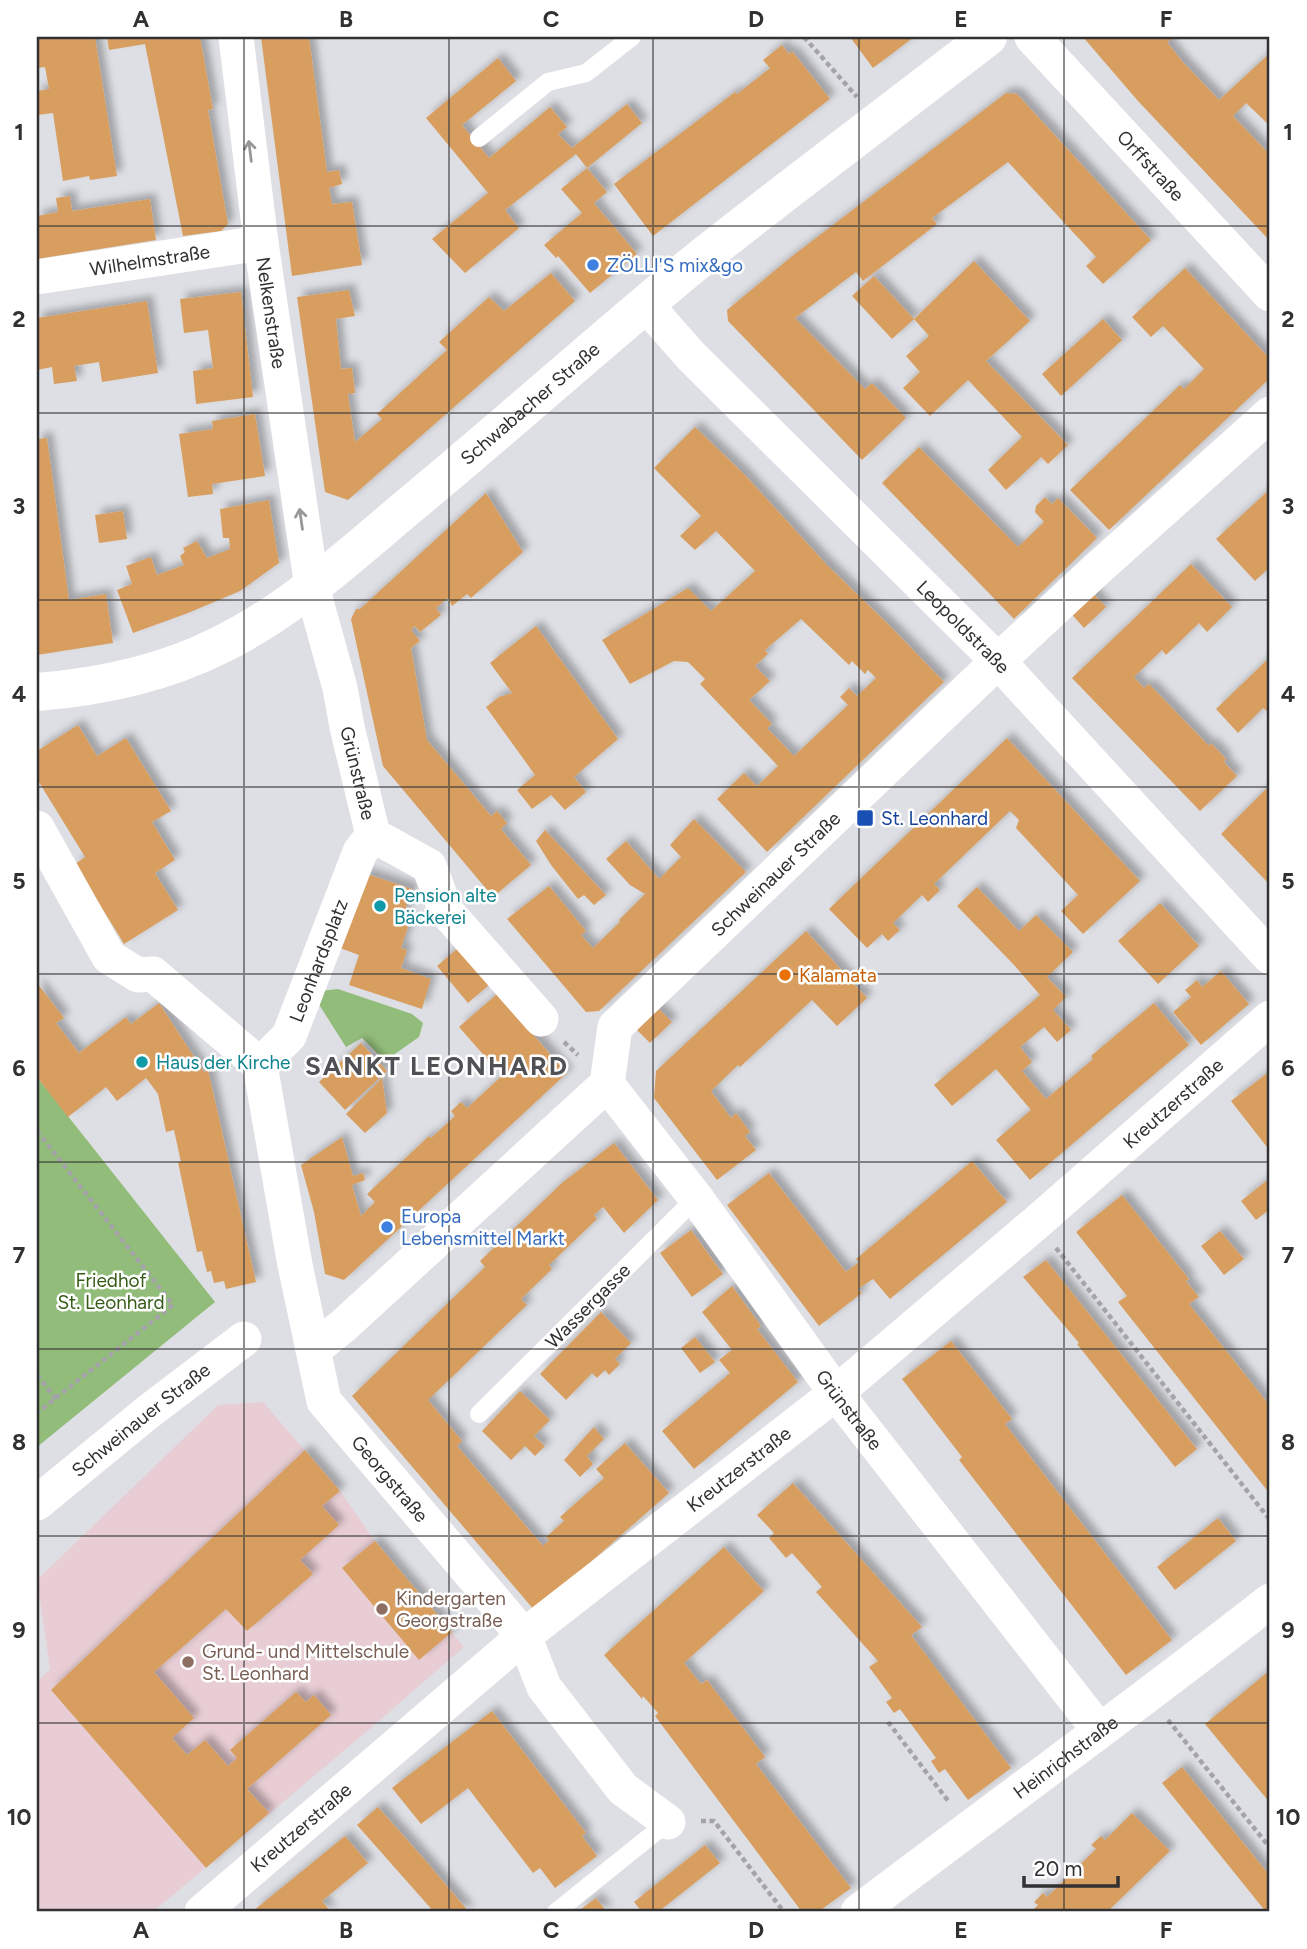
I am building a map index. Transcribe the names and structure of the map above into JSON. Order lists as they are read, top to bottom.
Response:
{
  "streets": {
    "main road": ["Schwabacher Straße"],
    "street": [
      "Orffstraße",
      "Wilhelmstraße",
      "Nelkenstraße",
      "Leopoldstraße",
      "Grünstraße",
      "Schweinauer Straße",
      "Leonhardsplatz",
      "Kreutzerstraße",
      "Georgstraße",
      "Heinrichstraße"
    ],
    "lane": ["Wassergasse"]
  },
  "crossings": [
    ["Wilhelmstraße", "Nelkenstraße"],
    ["Nelkenstraße", "Schwabacher Straße"],
    ["Nelkenstraße", "Grünstraße"],
    ["Schwabacher Straße", "Leopoldstraße"],
    ["Schwabacher Straße", "Grünstraße"],
    ["Leopoldstraße", "Schweinauer Straße"],
    ["Grünstraße", "Schweinauer Straße"],
    ["Grünstraße", "Leonhardsplatz"],
    ["Grünstraße", "Kreutzerstraße"],
    ["Grünstraße", "Wassergasse"],
    ["Grünstraße", "Heinrichstraße"],
    ["Leonhardsplatz", "Georgstraße"],
    ["Kreutzerstraße", "Georgstraße"]
  ],
  "one_way": ["Nelkenstraße"],
  "districts": ["SANKT LEONHARD"],
  "parks": ["Friedhof St. Leonhard"],
  "places": {
    "other": [
      "ZÖLLI'S mix&go",
      "Pension alte Bäckerei",
      "Kalamata",
      "Haus der Kirche",
      "Europa Lebensmittel Markt",
      "Kindergarten Georgstraße",
      "Grund- und Mittelschule St. Leonhard"
    ],
    "transit": ["St. Leonhard"]
  },
  "scale_bar": "20 m",
  "grid": {
    "columns": [
      "A",
      "B",
      "C",
      "D",
      "E",
      "F"
    ],
    "rows": [
      "1",
      "2",
      "3",
      "4",
      "5",
      "6",
      "7",
      "8",
      "9",
      "10"
    ]
  }
}
